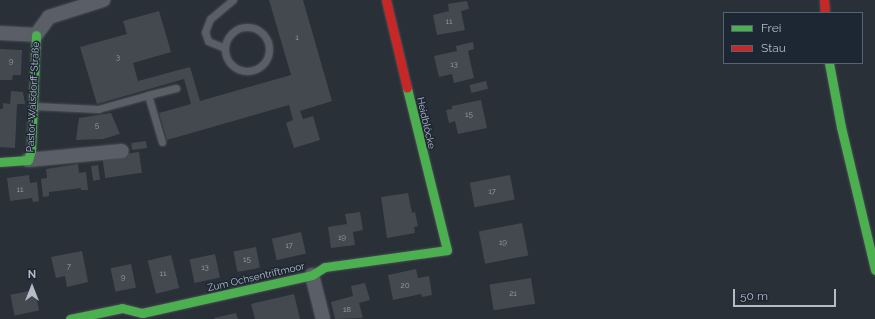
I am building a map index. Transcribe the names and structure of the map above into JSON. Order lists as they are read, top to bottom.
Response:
{
  "streets": {
    "street": ["Pastor-Walsdorff-Straße", "Heidblöcke", "Zum Ochsentriftmoor"]
  },
  "crossings": [
    ["Heidblöcke", "Zum Ochsentriftmoor"]
  ],
  "house_numbers": [
    "11",
    "1",
    "3",
    "9",
    "13",
    "15",
    "5",
    "11",
    "17",
    "19",
    "19",
    "17",
    "15",
    "7",
    "13",
    "11",
    "9",
    "20",
    "21",
    "18"
  ],
  "legend": ["Frei", "Stau"],
  "scale_bar": "50 m",
  "north": "top"
}
